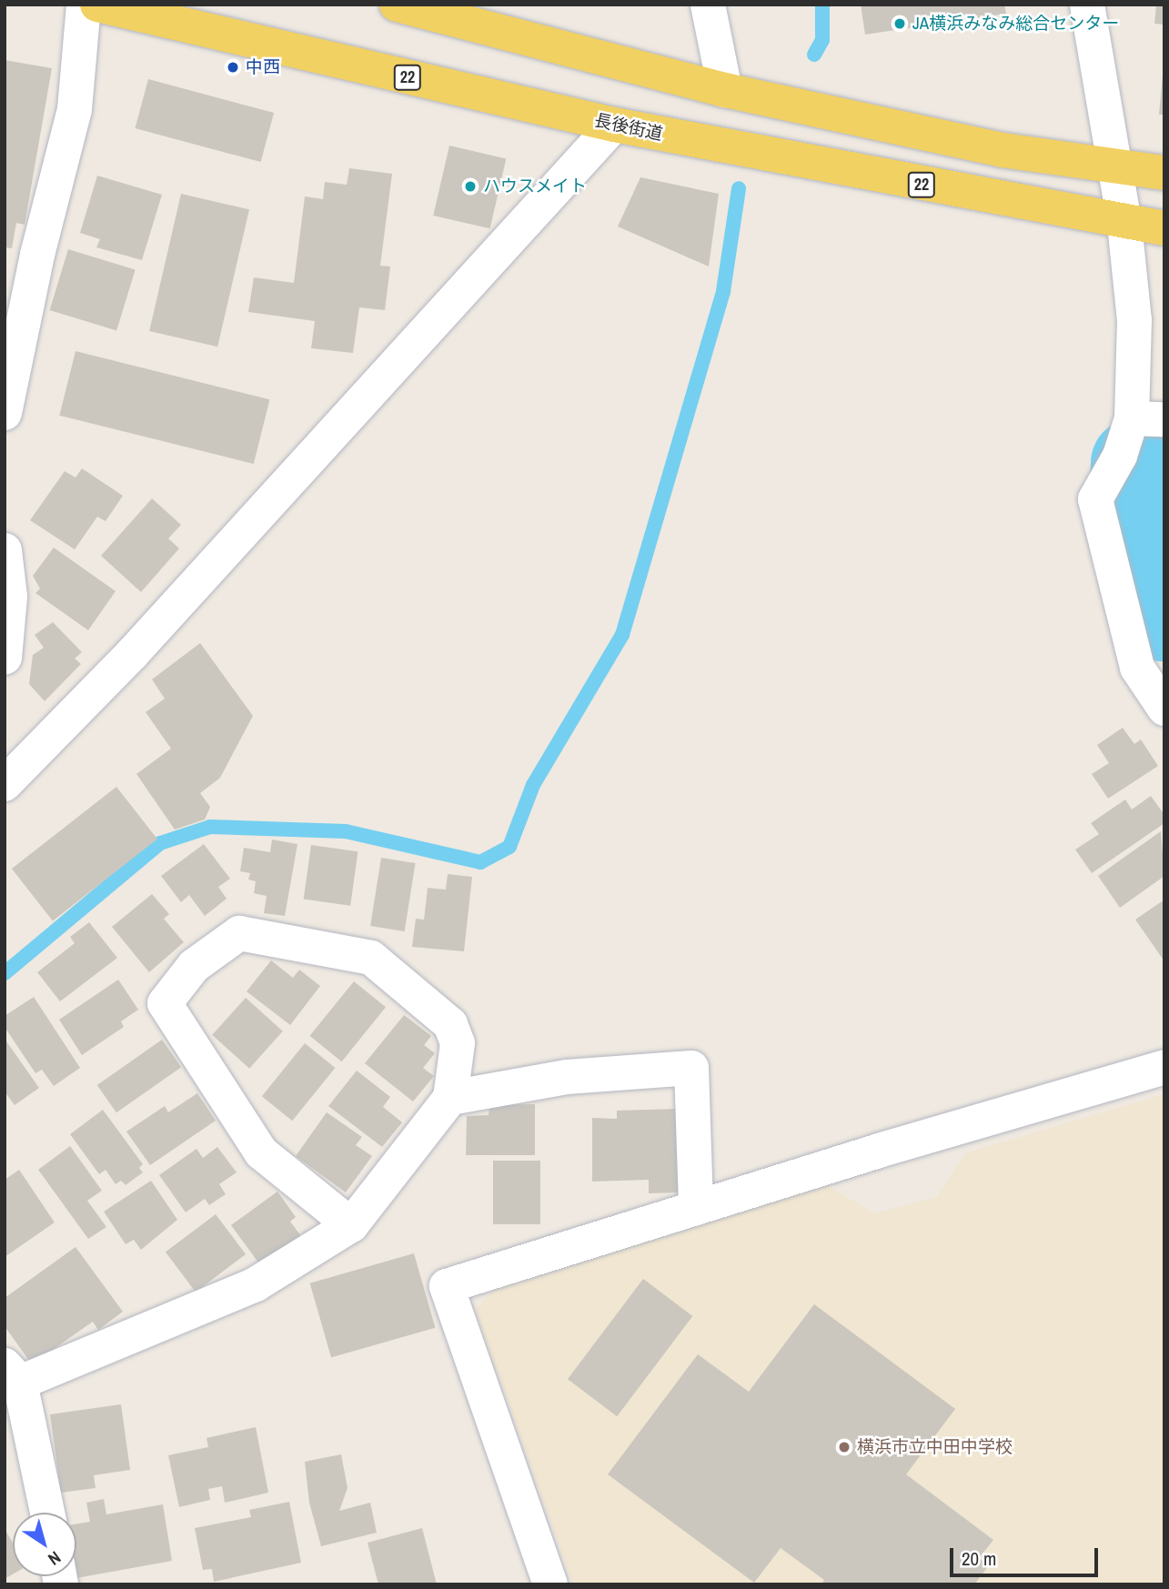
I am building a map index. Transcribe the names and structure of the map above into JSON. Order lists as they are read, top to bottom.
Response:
{
  "streets": {
    "main road": ["22", "長後街道"]
  },
  "places": [
    "JA横浜みなみ総合センター",
    "中西",
    "ハウスメイト",
    "横浜市立中田中学校"
  ],
  "scale_bar": "20 m",
  "north": "bottom right"
}
